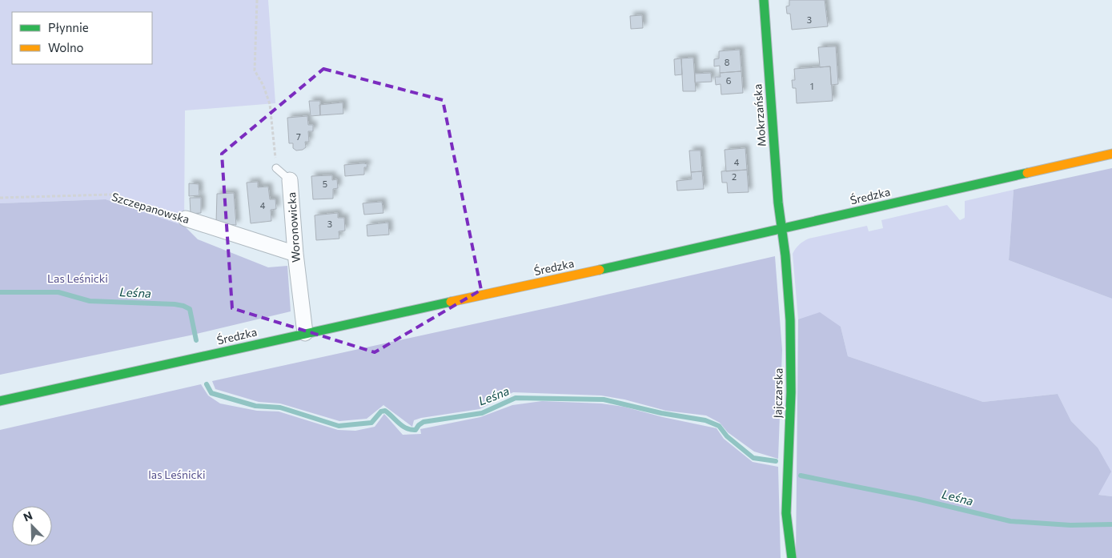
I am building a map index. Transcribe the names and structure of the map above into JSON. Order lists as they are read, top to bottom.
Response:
{
  "streets": {
    "main road": ["Mokrzańska", "Średzka", "Jajczarska"],
    "street": ["Szczepanowska", "Woronowicka"]
  },
  "crossings": [
    ["Mokrzańska", "Średzka"],
    ["Mokrzańska", "Jajczarska"],
    ["Średzka", "Woronowicka"],
    ["Średzka", "Jajczarska"],
    ["Szczepanowska", "Woronowicka"]
  ],
  "water": ["Leśna"],
  "parks": ["Las Leśnicki", "las Leśnicki"],
  "house_numbers": [
    "3",
    "8",
    "6",
    "1",
    "7",
    "4",
    "2",
    "5",
    "4",
    "3"
  ],
  "legend": ["Płynnie", "Wolno"],
  "north": "top left"
}
